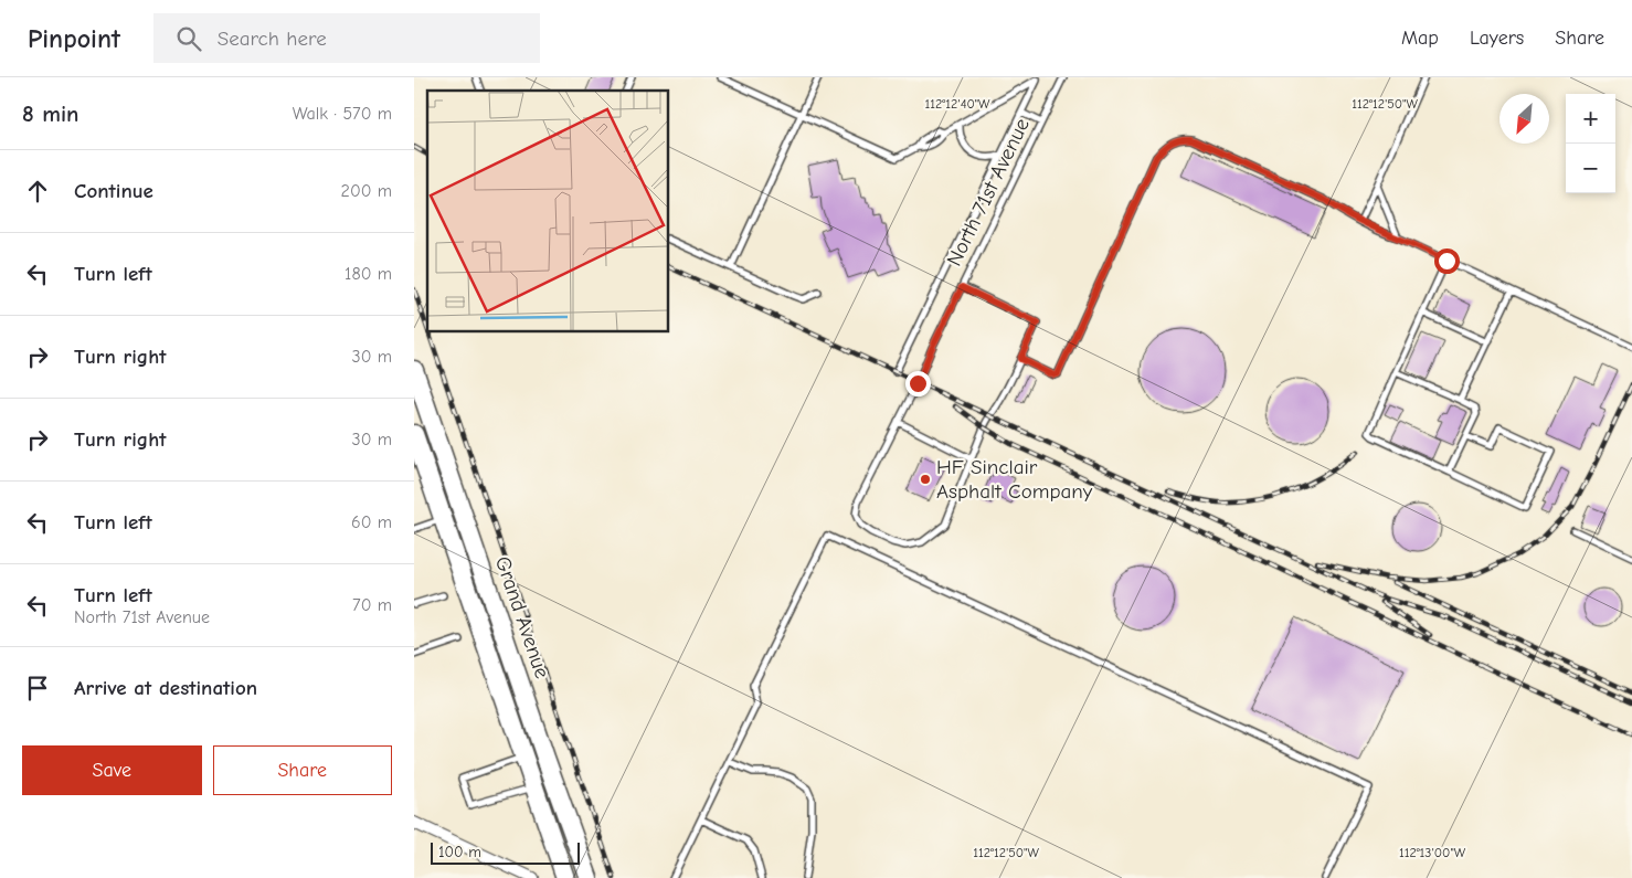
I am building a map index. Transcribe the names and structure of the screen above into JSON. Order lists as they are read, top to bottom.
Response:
{
  "streets": {
    "highway": ["Grand Avenue"],
    "lane": ["North 71st Avenue"]
  },
  "places": ["HF Sinclair Asphalt Company"],
  "scale_bar": "100 m",
  "north": "bottom left",
  "page": {
    "header": "Pinpoint",
    "search": "Search here",
    "nav": ["Map", "Layers", "Share"],
    "heading": ["8 min", "Walk · 570 m"],
    "map_buttons": ["+", "−"],
    "list": [
      ["Continue", "200 m"],
      ["Turn left", "180 m"],
      ["Turn right", "30 m"],
      ["Turn right", "30 m"],
      ["Turn left", "60 m"],
      ["Turn left", "North 71st Avenue", "70 m"],
      "Arrive at destination"
    ],
    "buttons": ["Save", "Share"],
    "scale": "100 m"
  },
  "coordinates": ["112°12'40\"W", "112°12'50\"W", "112°13'00\"W"]
}
